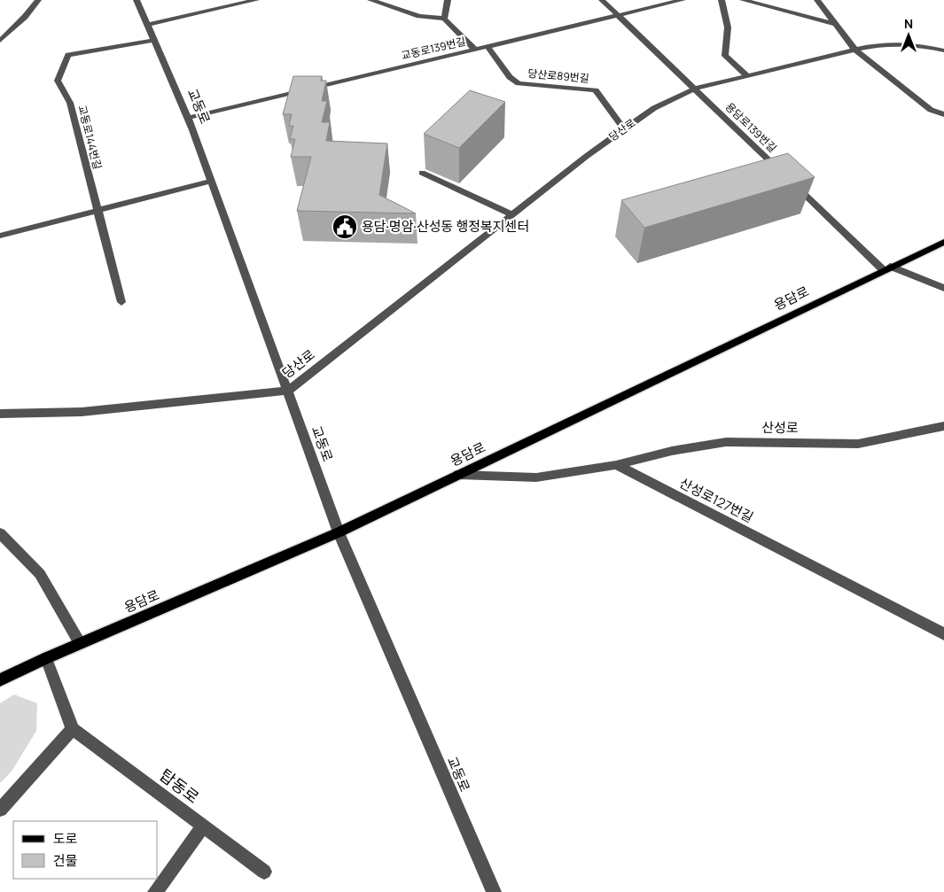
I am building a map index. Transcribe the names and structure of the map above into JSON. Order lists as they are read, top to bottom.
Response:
{
  "streets": {
    "main road": ["용담로"],
    "street": [
      "교동로139번길",
      "당산로89번길",
      "교동로",
      "용담로139번길",
      "당산로",
      "교동로144번길",
      "산성로",
      "산성로127번길",
      "탑동로"
    ]
  },
  "crossings": [
    ["교동로139번길", "당산로89번길"],
    ["교동로139번길", "교동로"],
    ["교동로139번길", "용담로139번길"],
    ["당산로89번길", "당산로"],
    ["교동로", "당산로"],
    ["교동로", "교동로144번길"],
    ["교동로", "용담로"],
    ["용담로139번길", "당산로"],
    ["용담로139번길", "용담로"],
    ["산성로", "산성로127번길"]
  ],
  "places": {
    "public building": ["용담·명암·산성동 행정복지센터"]
  },
  "legend": ["도로", "건물"],
  "north": "top"
}
